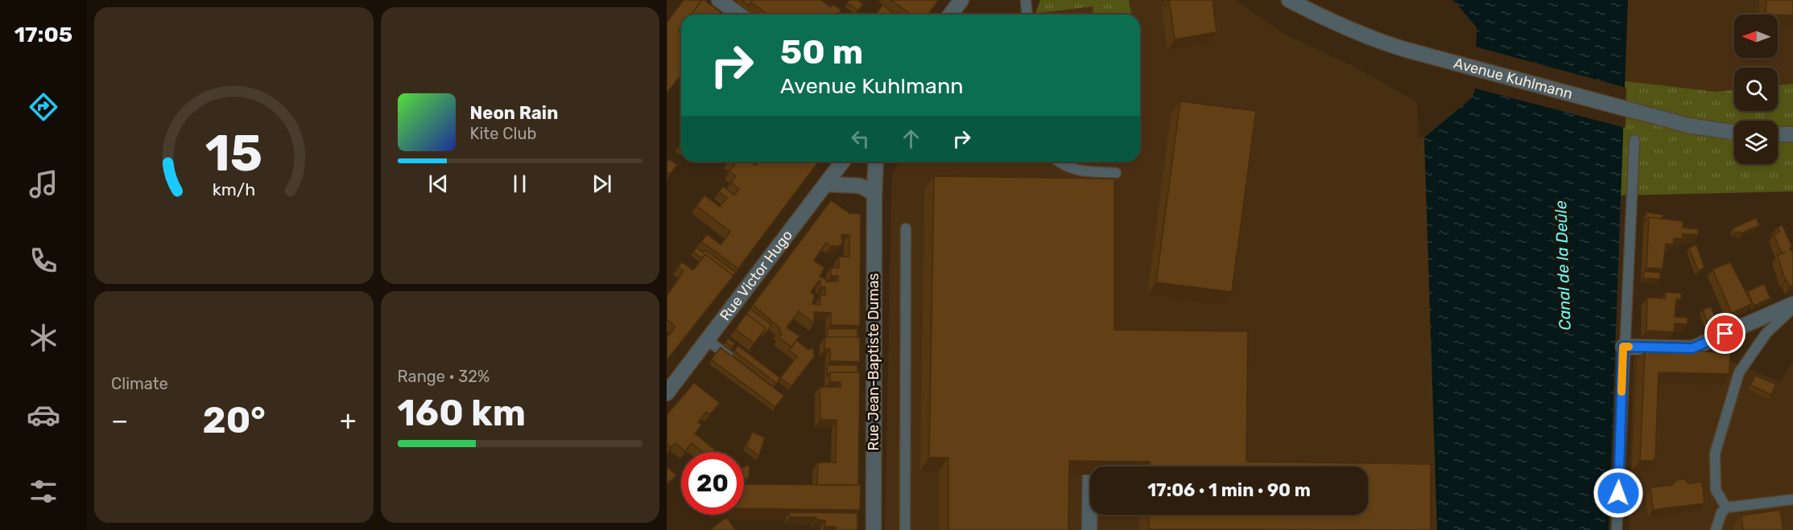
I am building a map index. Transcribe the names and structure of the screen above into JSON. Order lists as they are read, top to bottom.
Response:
{
  "streets": {
    "street": ["Avenue Kuhlmann", "Rue Victor Hugo", "Rue Jean-Baptiste Dumas"]
  },
  "water": ["Canal de la Deûle"],
  "north": "left",
  "page": {
    "tabs": "17:05",
    "turn": ["50 m", "Avenue Kuhlmann"],
    "song": ["Neon Rain", "Kite Club"],
    "tile": [
      "Climate",
      ["Range · 32%", "160 km"]
    ],
    "heat": ["−", "20°", "+"],
    "limit": "20",
    "trip": "17:06 · 1 min · 90 m",
    "gauge": ["15", "km/h"]
  }
}
